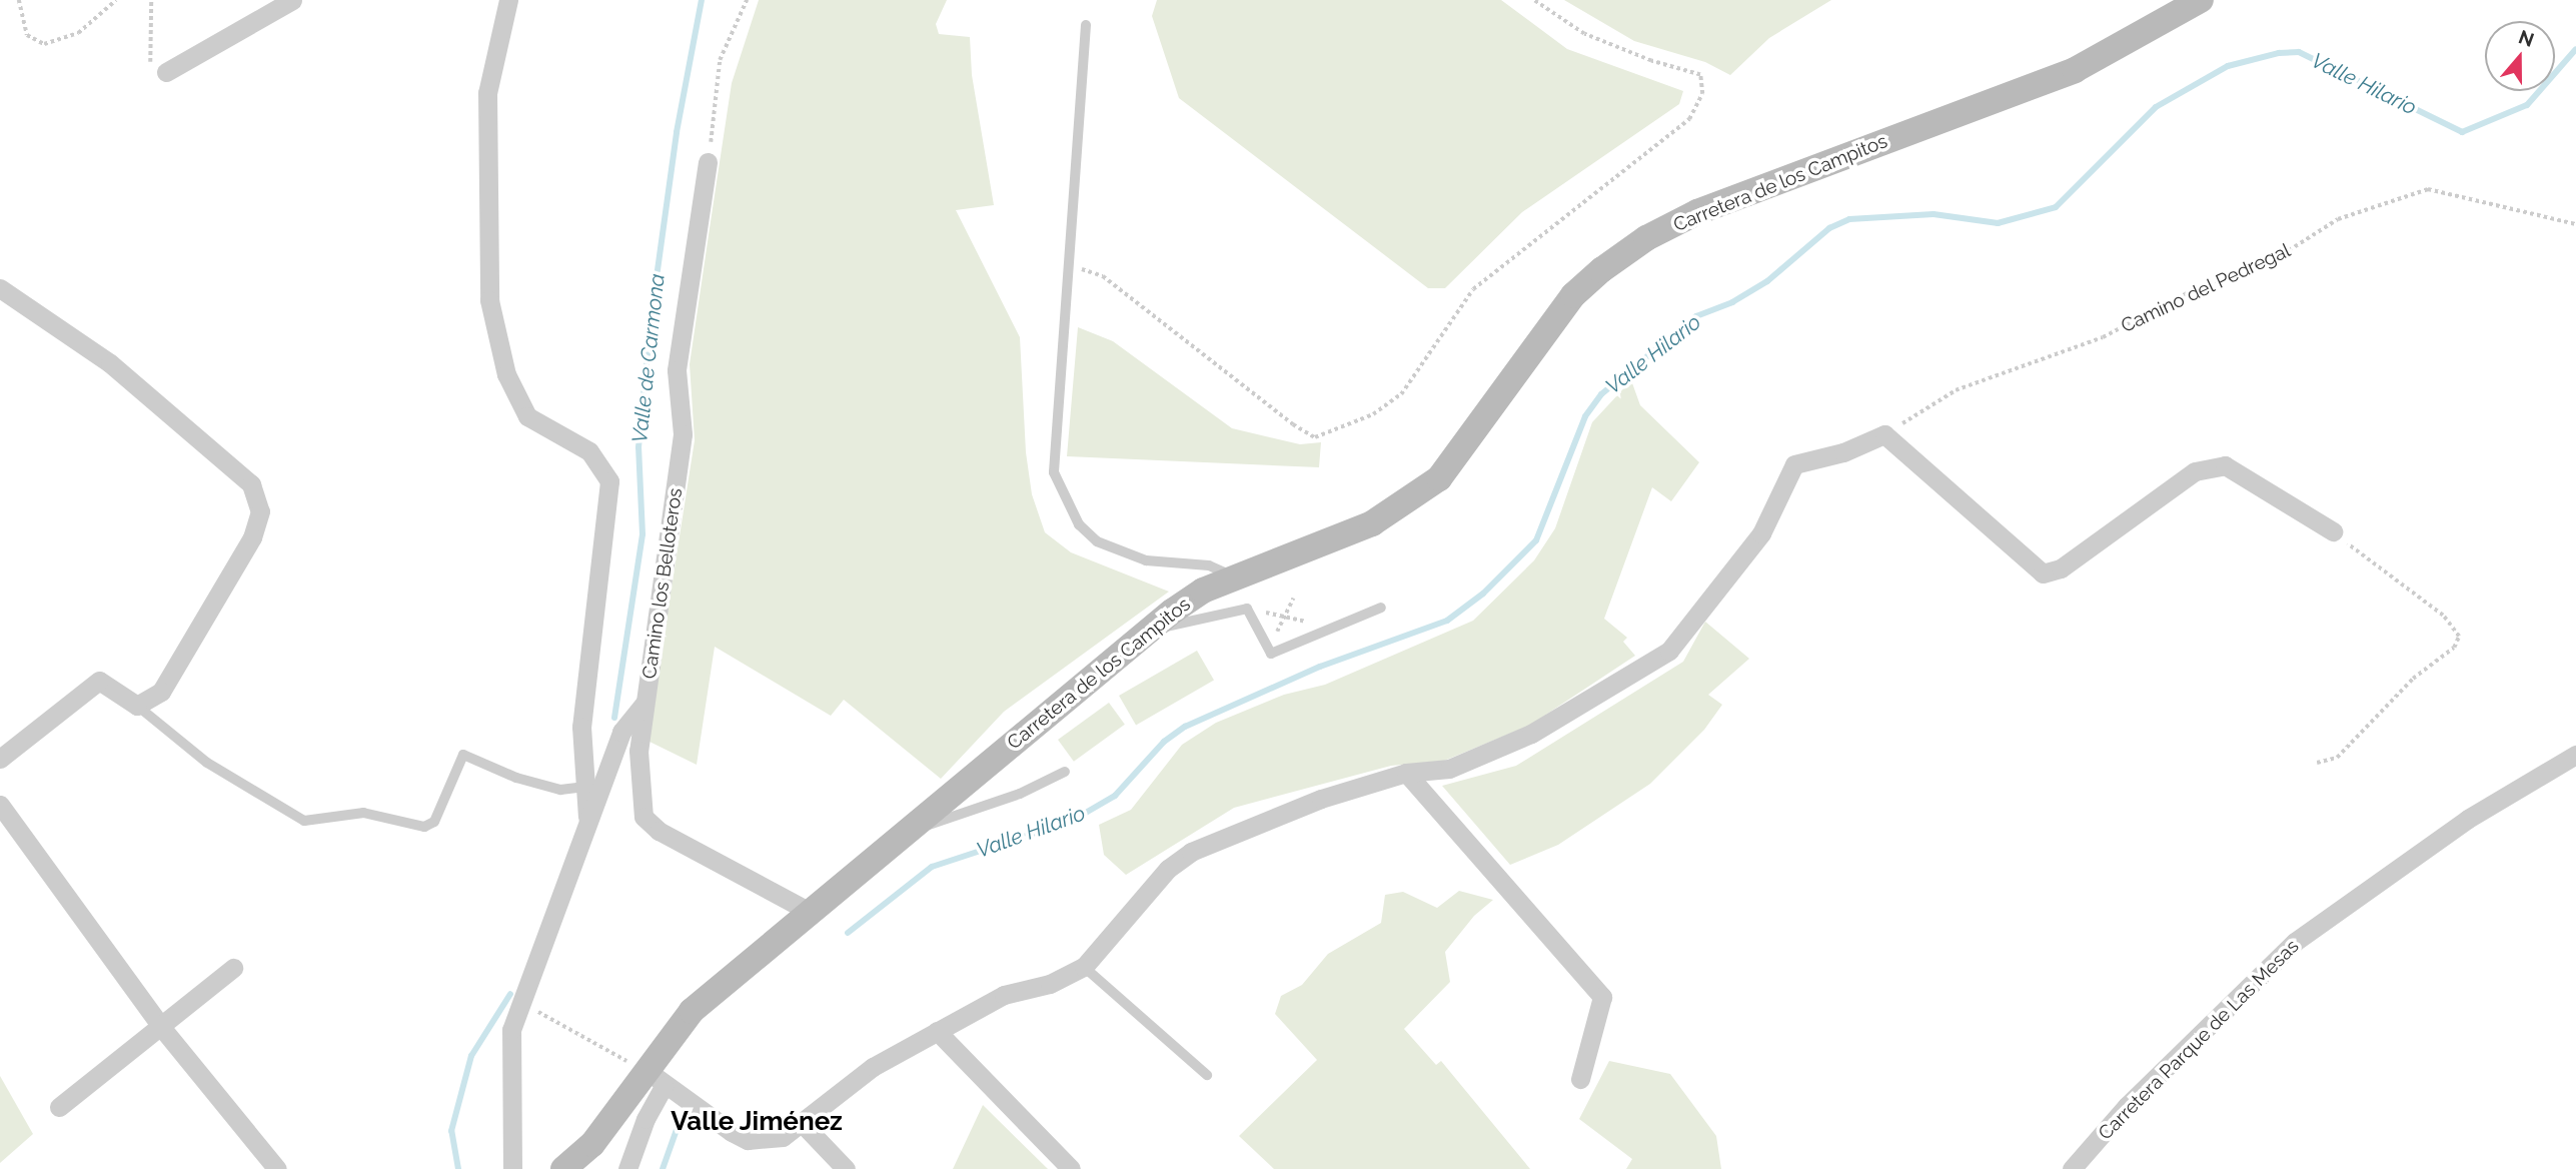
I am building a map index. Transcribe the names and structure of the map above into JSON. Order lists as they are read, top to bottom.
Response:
{
  "streets": {
    "main road": ["Carretera de los Campitos"],
    "street": ["Camino los Belloteros", "Carretera Parque de Las Mesas"],
    "path": ["Camino del Pedregal"]
  },
  "crossings": [
    ["Carretera de los Campitos", "Camino los Belloteros"]
  ],
  "districts": ["Valle Jiménez"],
  "water": ["Valle Hilario", "Valle de Carmona"],
  "north": "top"
}
